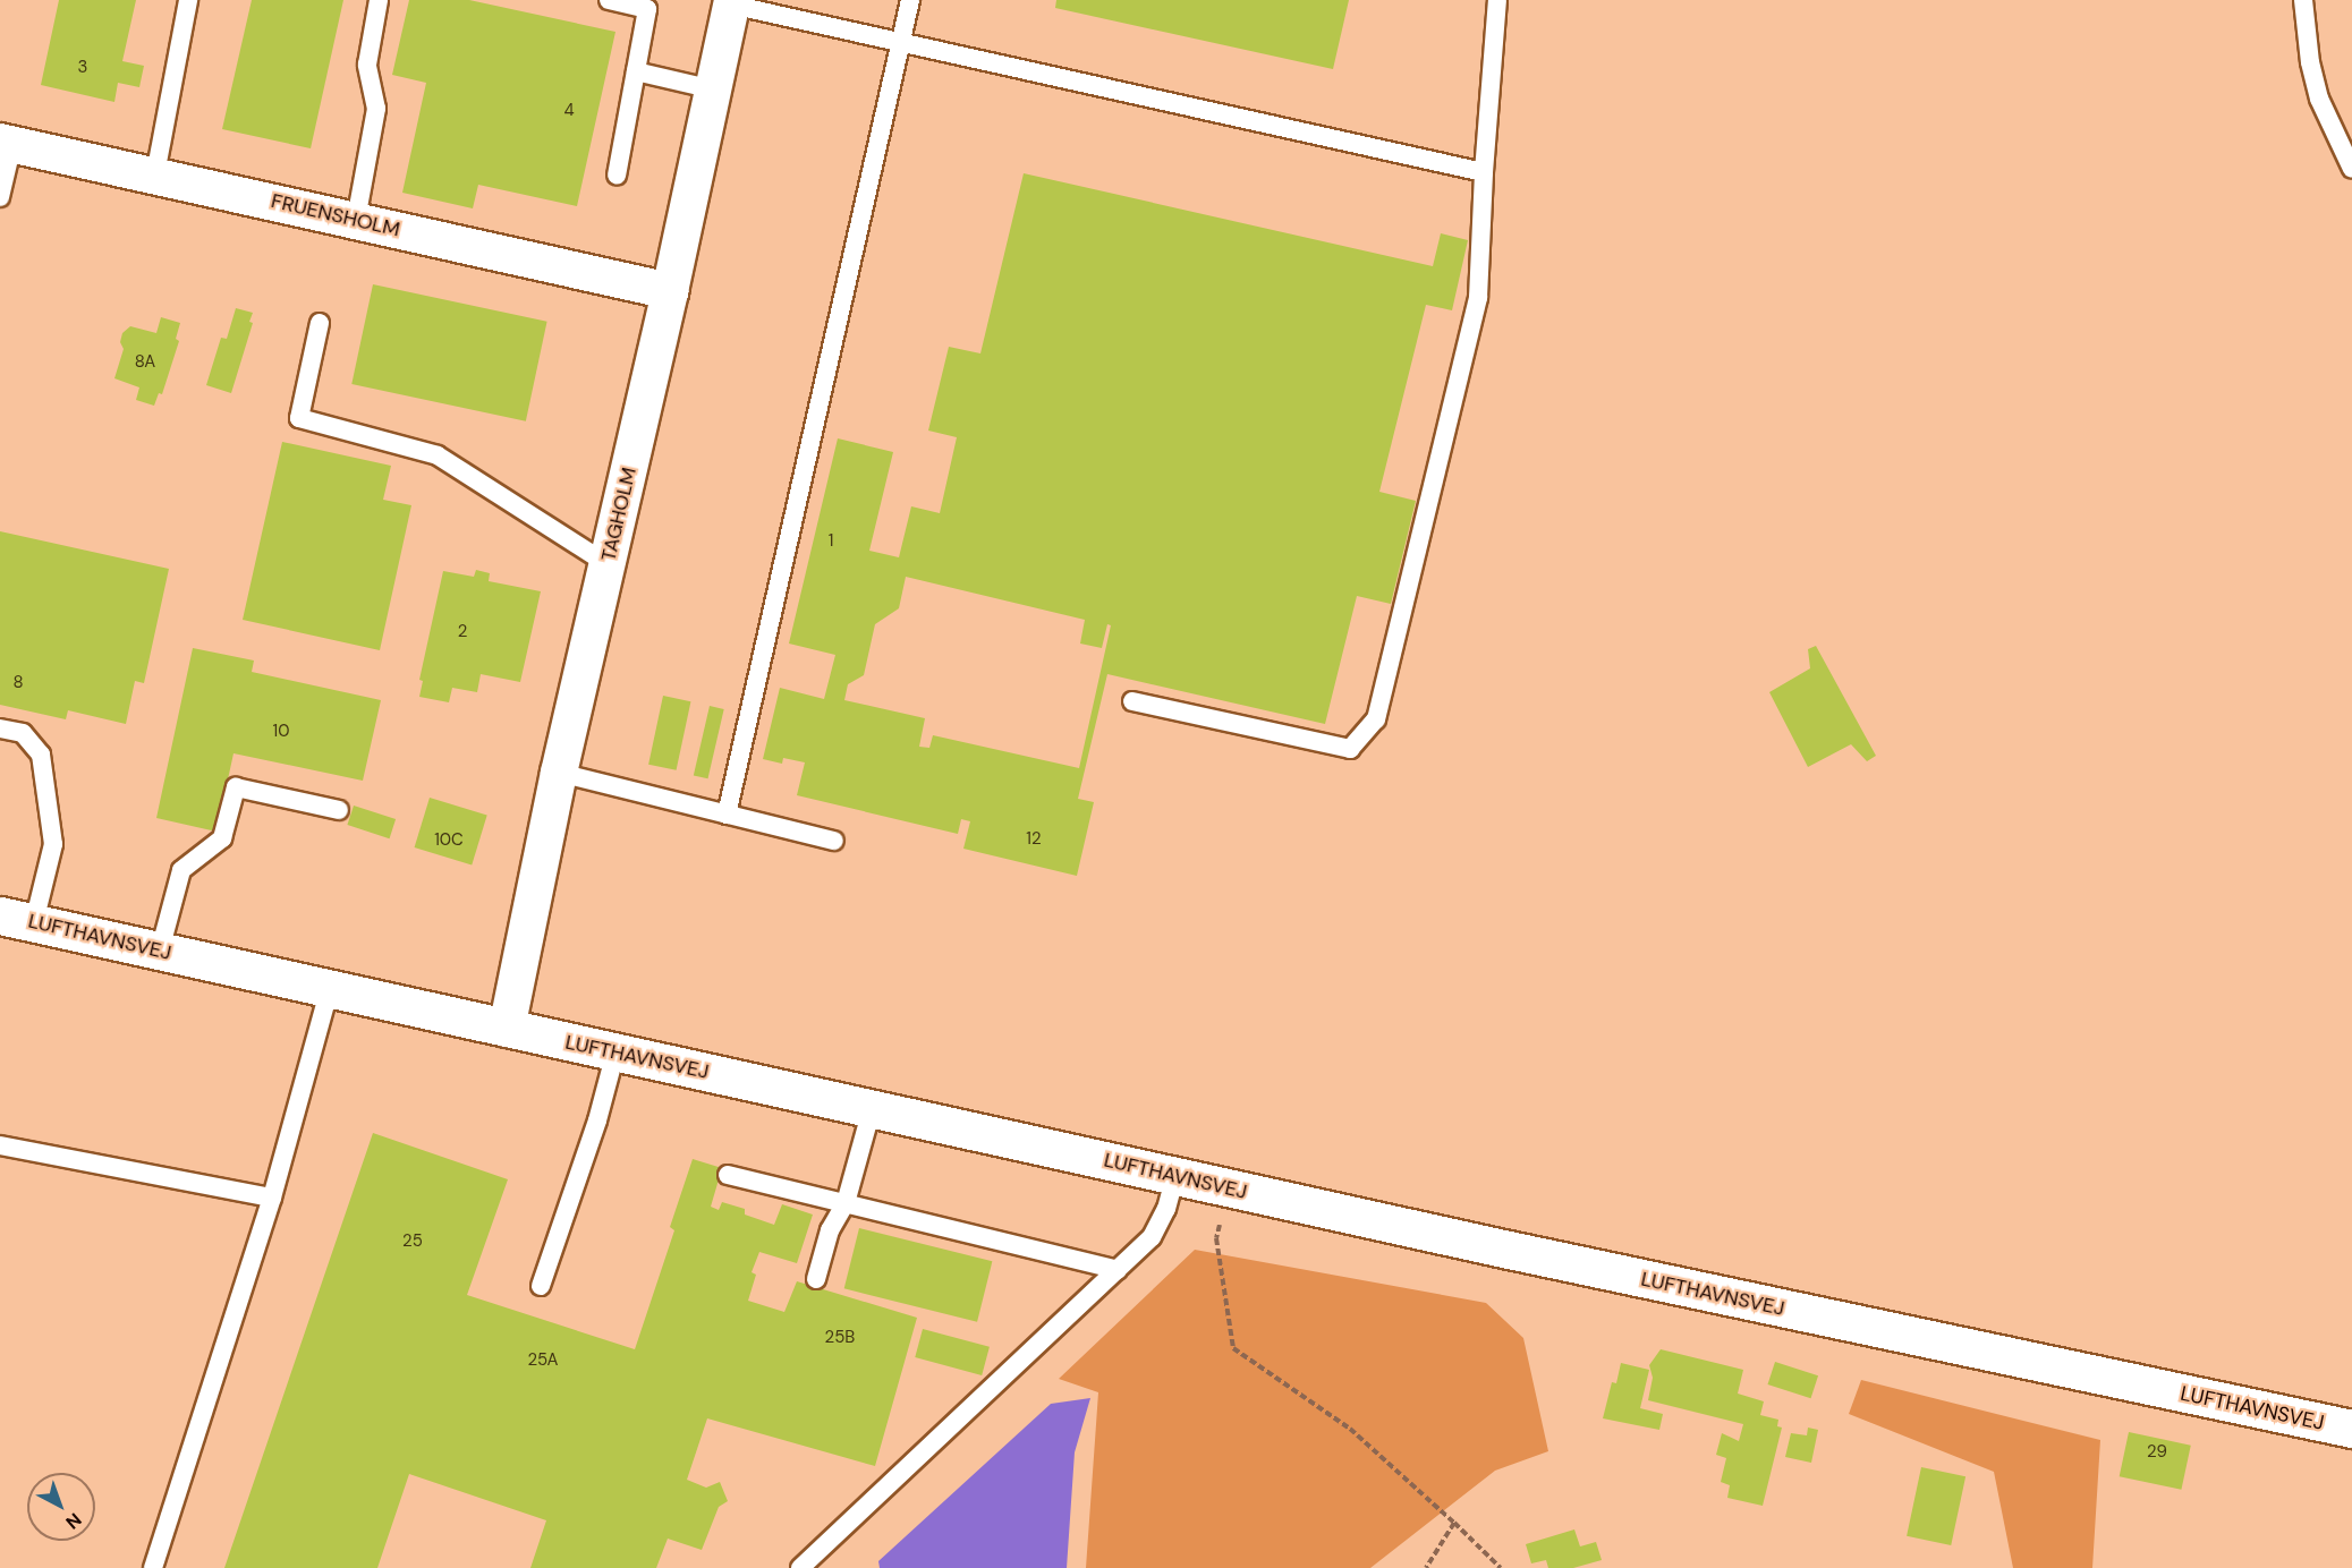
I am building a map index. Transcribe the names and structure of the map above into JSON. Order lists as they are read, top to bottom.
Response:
{
  "streets": {
    "street": ["FRUENSHOLM", "TAGHOLM", "LUFTHAVNSVEJ"]
  },
  "crossings": [
    ["FRUENSHOLM", "TAGHOLM"],
    ["TAGHOLM", "LUFTHAVNSVEJ"]
  ],
  "house_numbers": [
    "3",
    "4",
    "8A",
    "1",
    "2",
    "8",
    "10",
    "12",
    "10C",
    "25",
    "25B",
    "25A",
    "29"
  ],
  "north": "bottom right"
}
